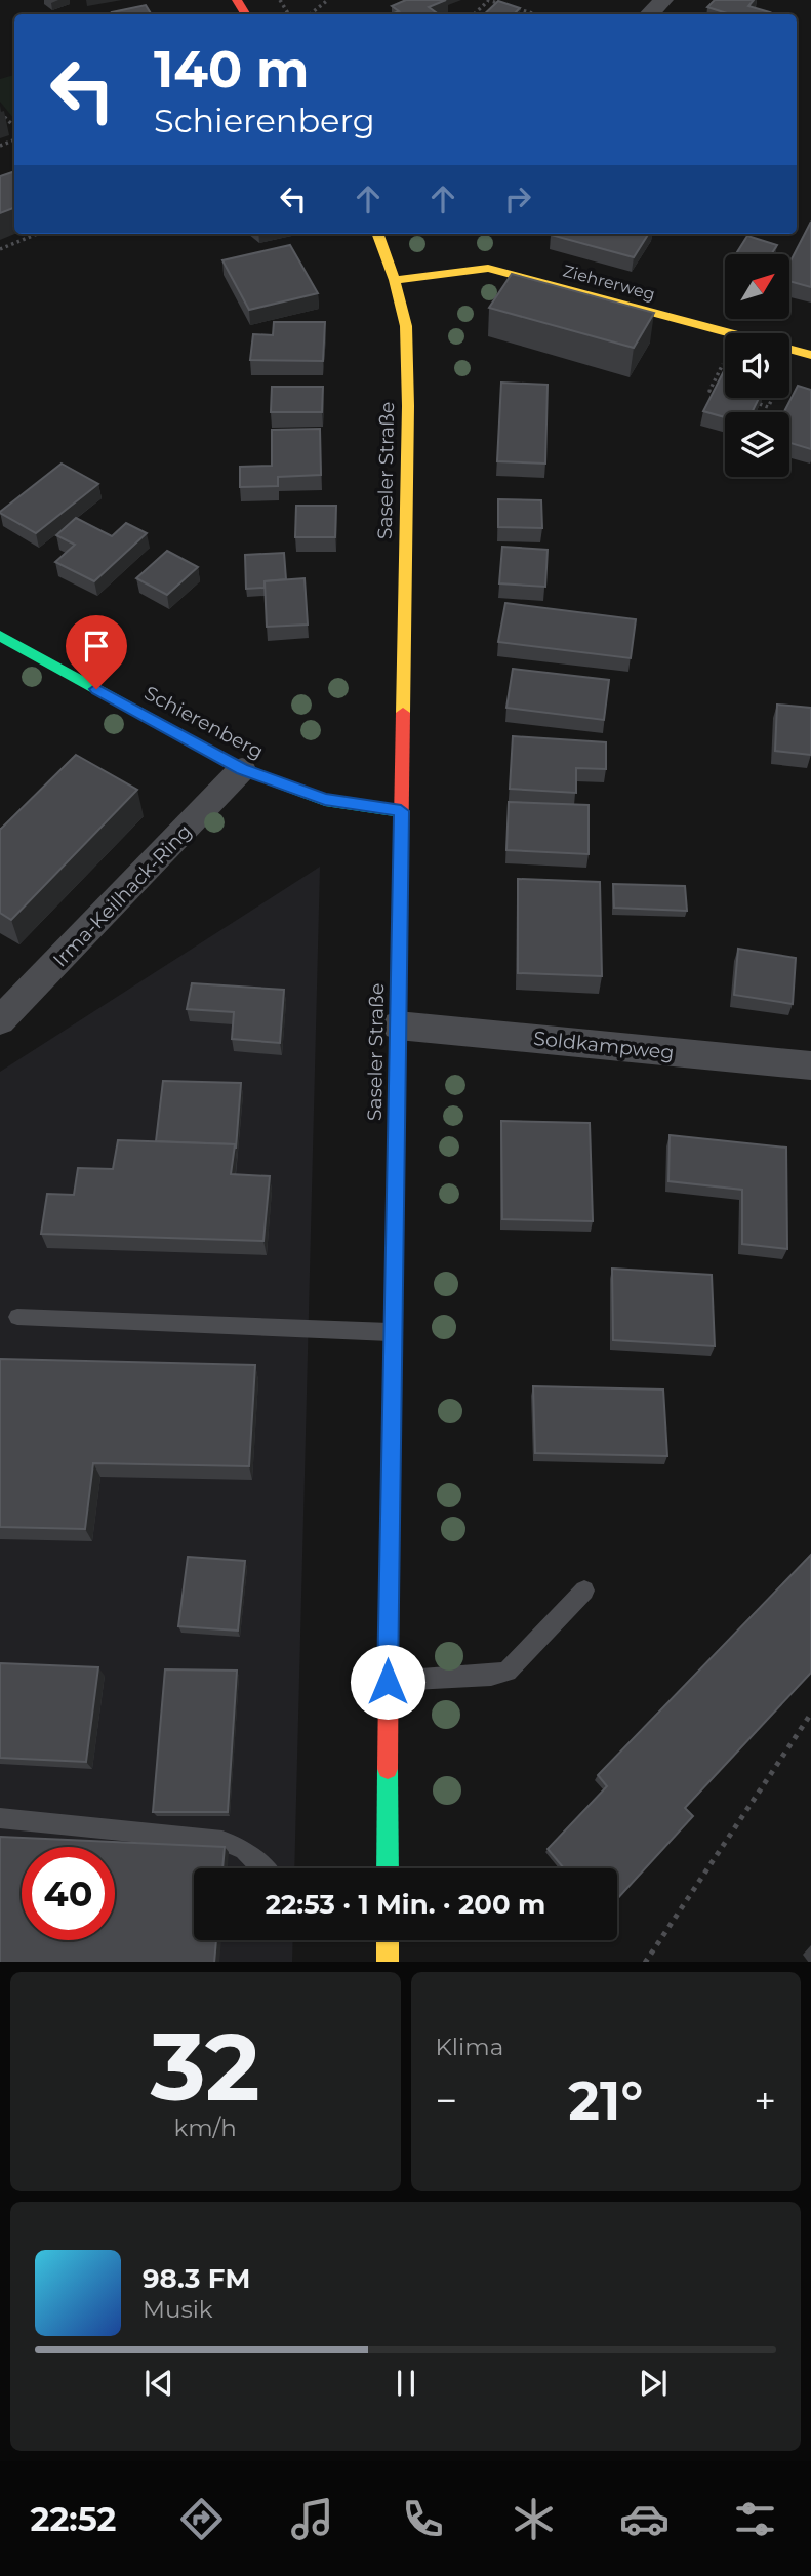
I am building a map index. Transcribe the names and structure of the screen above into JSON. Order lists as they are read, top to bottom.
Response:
{
  "streets": {
    "street": [
      "Ziehrerweg",
      "Saseler Straße",
      "Schierenberg",
      "Irma-Keilhack-Ring",
      "Soldkampweg"
    ]
  },
  "crossings": [
    ["Ziehrerweg", "Saseler Straße"],
    ["Saseler Straße", "Schierenberg"],
    ["Saseler Straße", "Soldkampweg"],
    ["Schierenberg", "Irma-Keilhack-Ring"]
  ],
  "north": "top right",
  "page": {
    "turn": ["140 m", "Schierenberg"],
    "limit": "40",
    "trip": "22:53 · 1 Min. · 200 m",
    "tile": [
      ["32", "km/h"],
      "Klima"
    ],
    "heat": ["−", "21°", "+"],
    "song": ["98.3 FM", "Musik"],
    "tabs": "22:52"
  }
}
